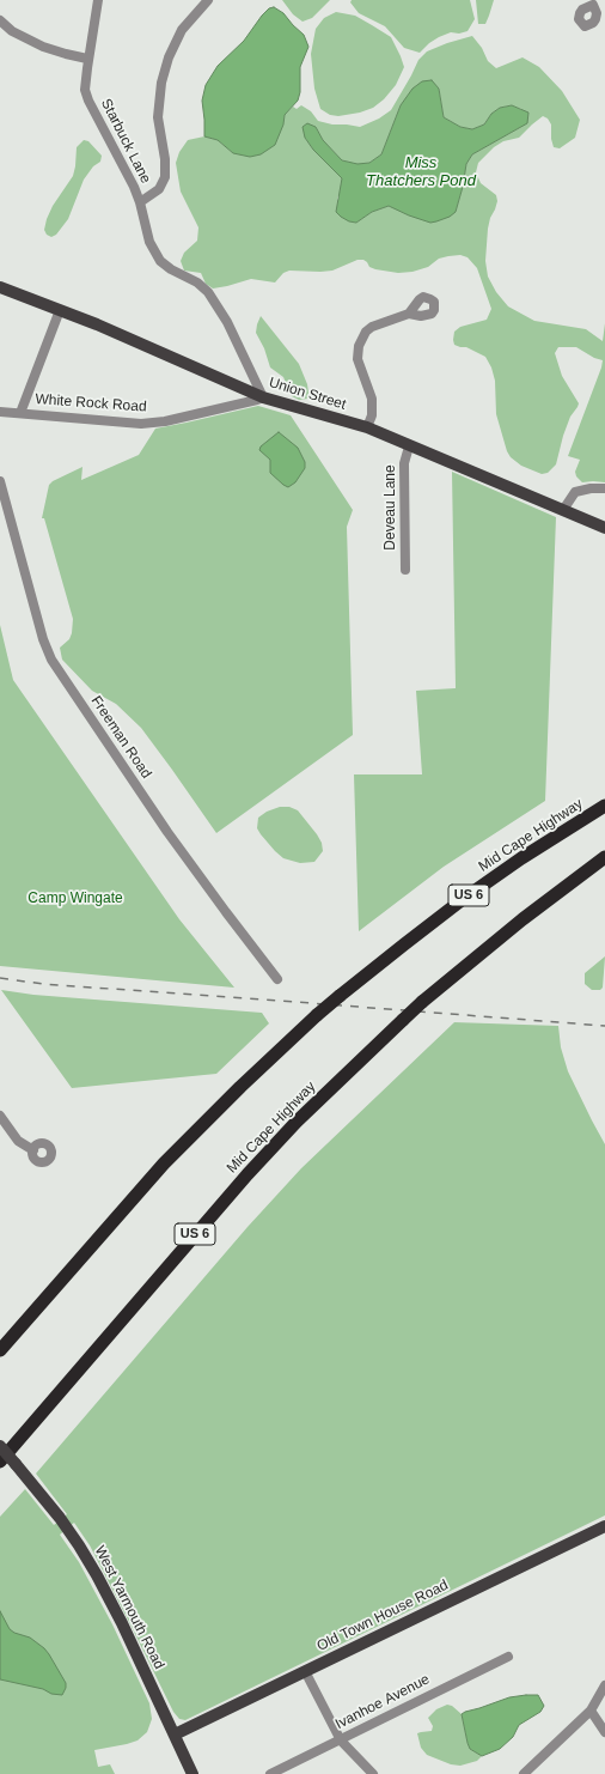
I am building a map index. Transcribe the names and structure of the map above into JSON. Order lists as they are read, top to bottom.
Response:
{
  "streets": {
    "highway": ["Mid Cape Highway", "US 6"],
    "main road": ["Union Street", "West Yarmouth Road", "Old Town House Road"],
    "street": [
      "Starbuck Lane",
      "White Rock Road",
      "Deveau Lane",
      "Freeman Road",
      "Ivanhoe Avenue"
    ]
  },
  "crossings": [
    ["Starbuck Lane", "Union Street"],
    ["Starbuck Lane", "White Rock Road"],
    ["Union Street", "White Rock Road"],
    ["Union Street", "Deveau Lane"],
    ["West Yarmouth Road", "Old Town House Road"]
  ],
  "water": ["Miss Thatchers Pond"],
  "parks": ["Camp Wingate"]
}
